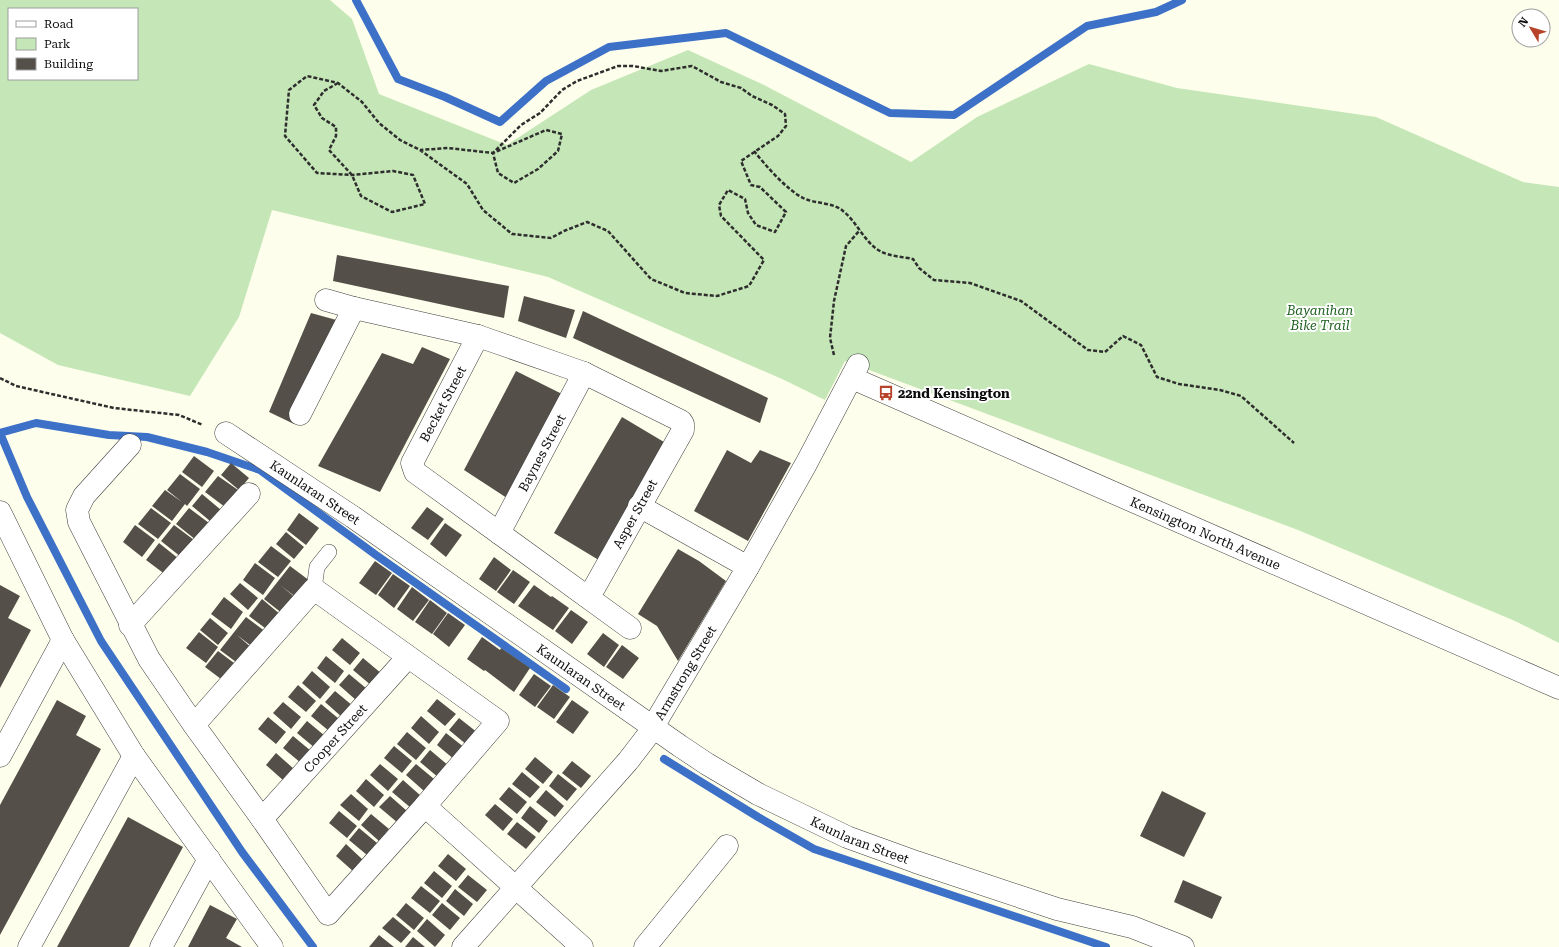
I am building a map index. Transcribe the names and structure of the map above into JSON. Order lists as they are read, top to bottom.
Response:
{
  "streets": {
    "street": [
      "Becket Street",
      "Baynes Street",
      "Kaunlaran Street",
      "Asper Street",
      "Kensington North Avenue",
      "Armstrong Street",
      "Cooper Street"
    ]
  },
  "crossings": [
    ["Becket Street", "Baynes Street"],
    ["Baynes Street", "Asper Street"],
    ["Kaunlaran Street", "Armstrong Street"],
    ["Kensington North Avenue", "Armstrong Street"]
  ],
  "parks": ["Bayanihan Bike Trail"],
  "places": {
    "bus stop": ["22nd Kensington"]
  },
  "legend": ["Road", "Park", "Building"],
  "north": "top left"
}
